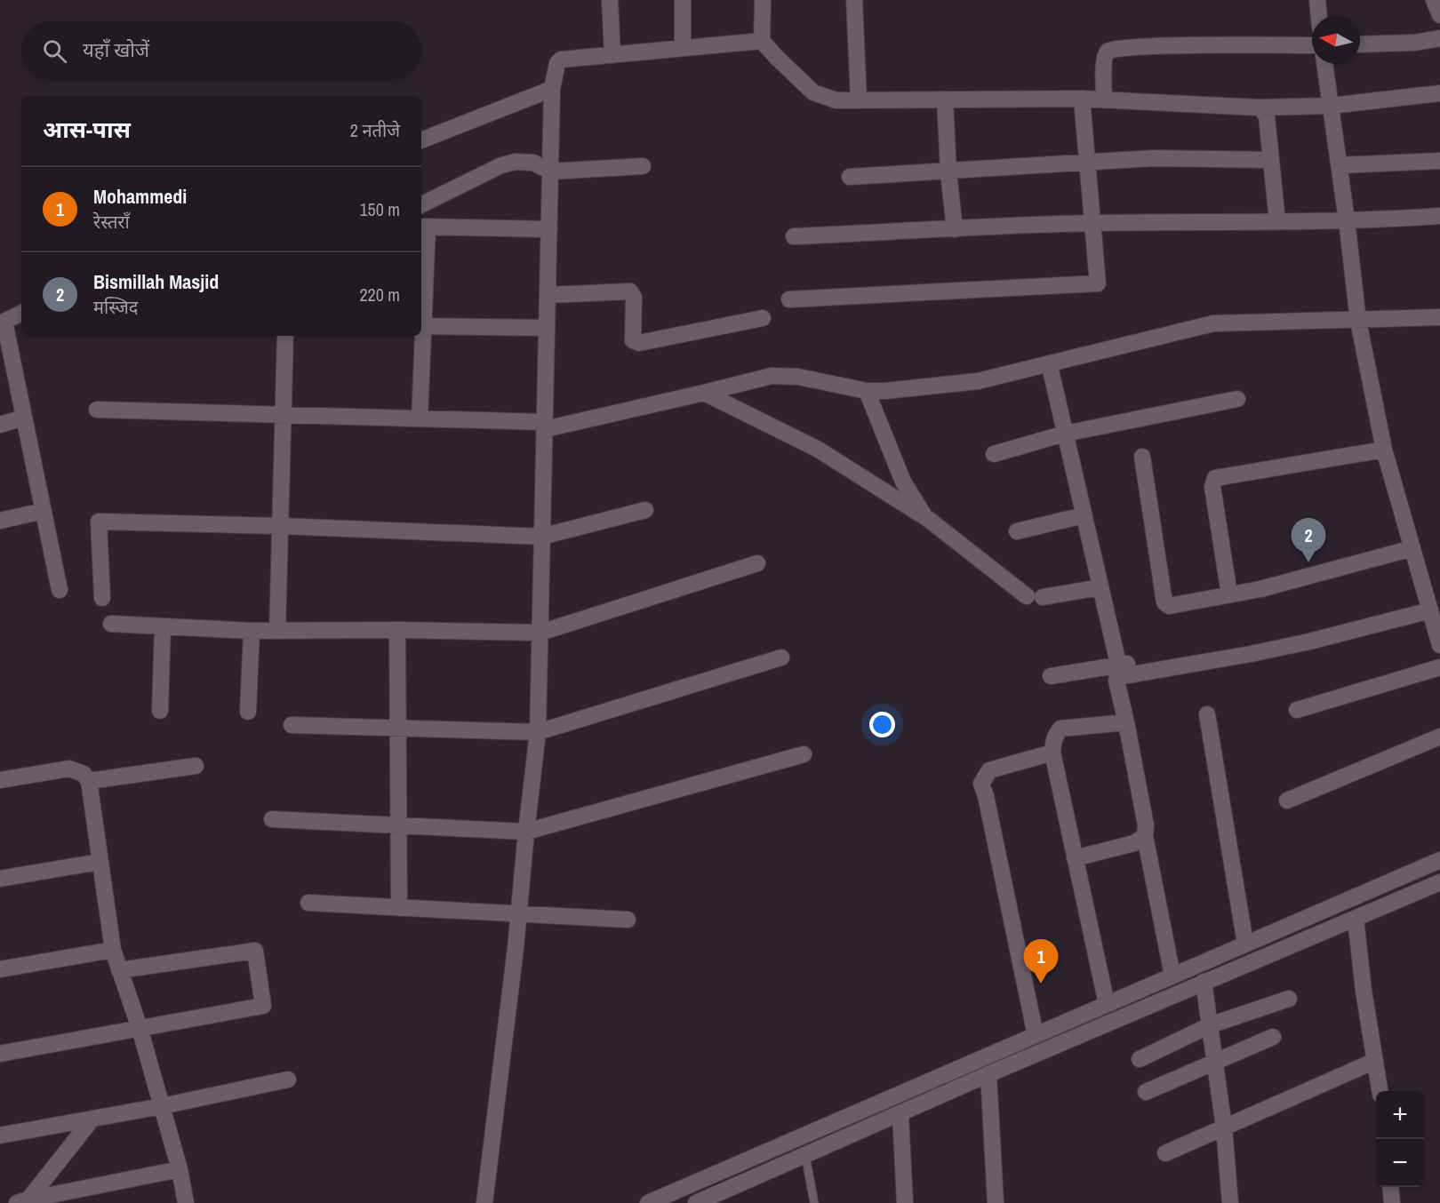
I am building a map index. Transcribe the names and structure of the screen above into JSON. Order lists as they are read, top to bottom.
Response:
{
  "north": "left",
  "page": {
    "search": "यहाँ खोजें",
    "heading": ["आस-पास", "2 नतीजे"],
    "list": [
      {
        "mark": "1",
        "name": "Mohammedi",
        "note": "रेस्तराँ",
        "value": "150 m"
      },
      {
        "mark": "2",
        "name": "Bismillah Masjid",
        "note": "मस्जिद",
        "value": "220 m"
      }
    ],
    "pins": ["2", "1"],
    "map_buttons": ["+", "−"]
  }
}
